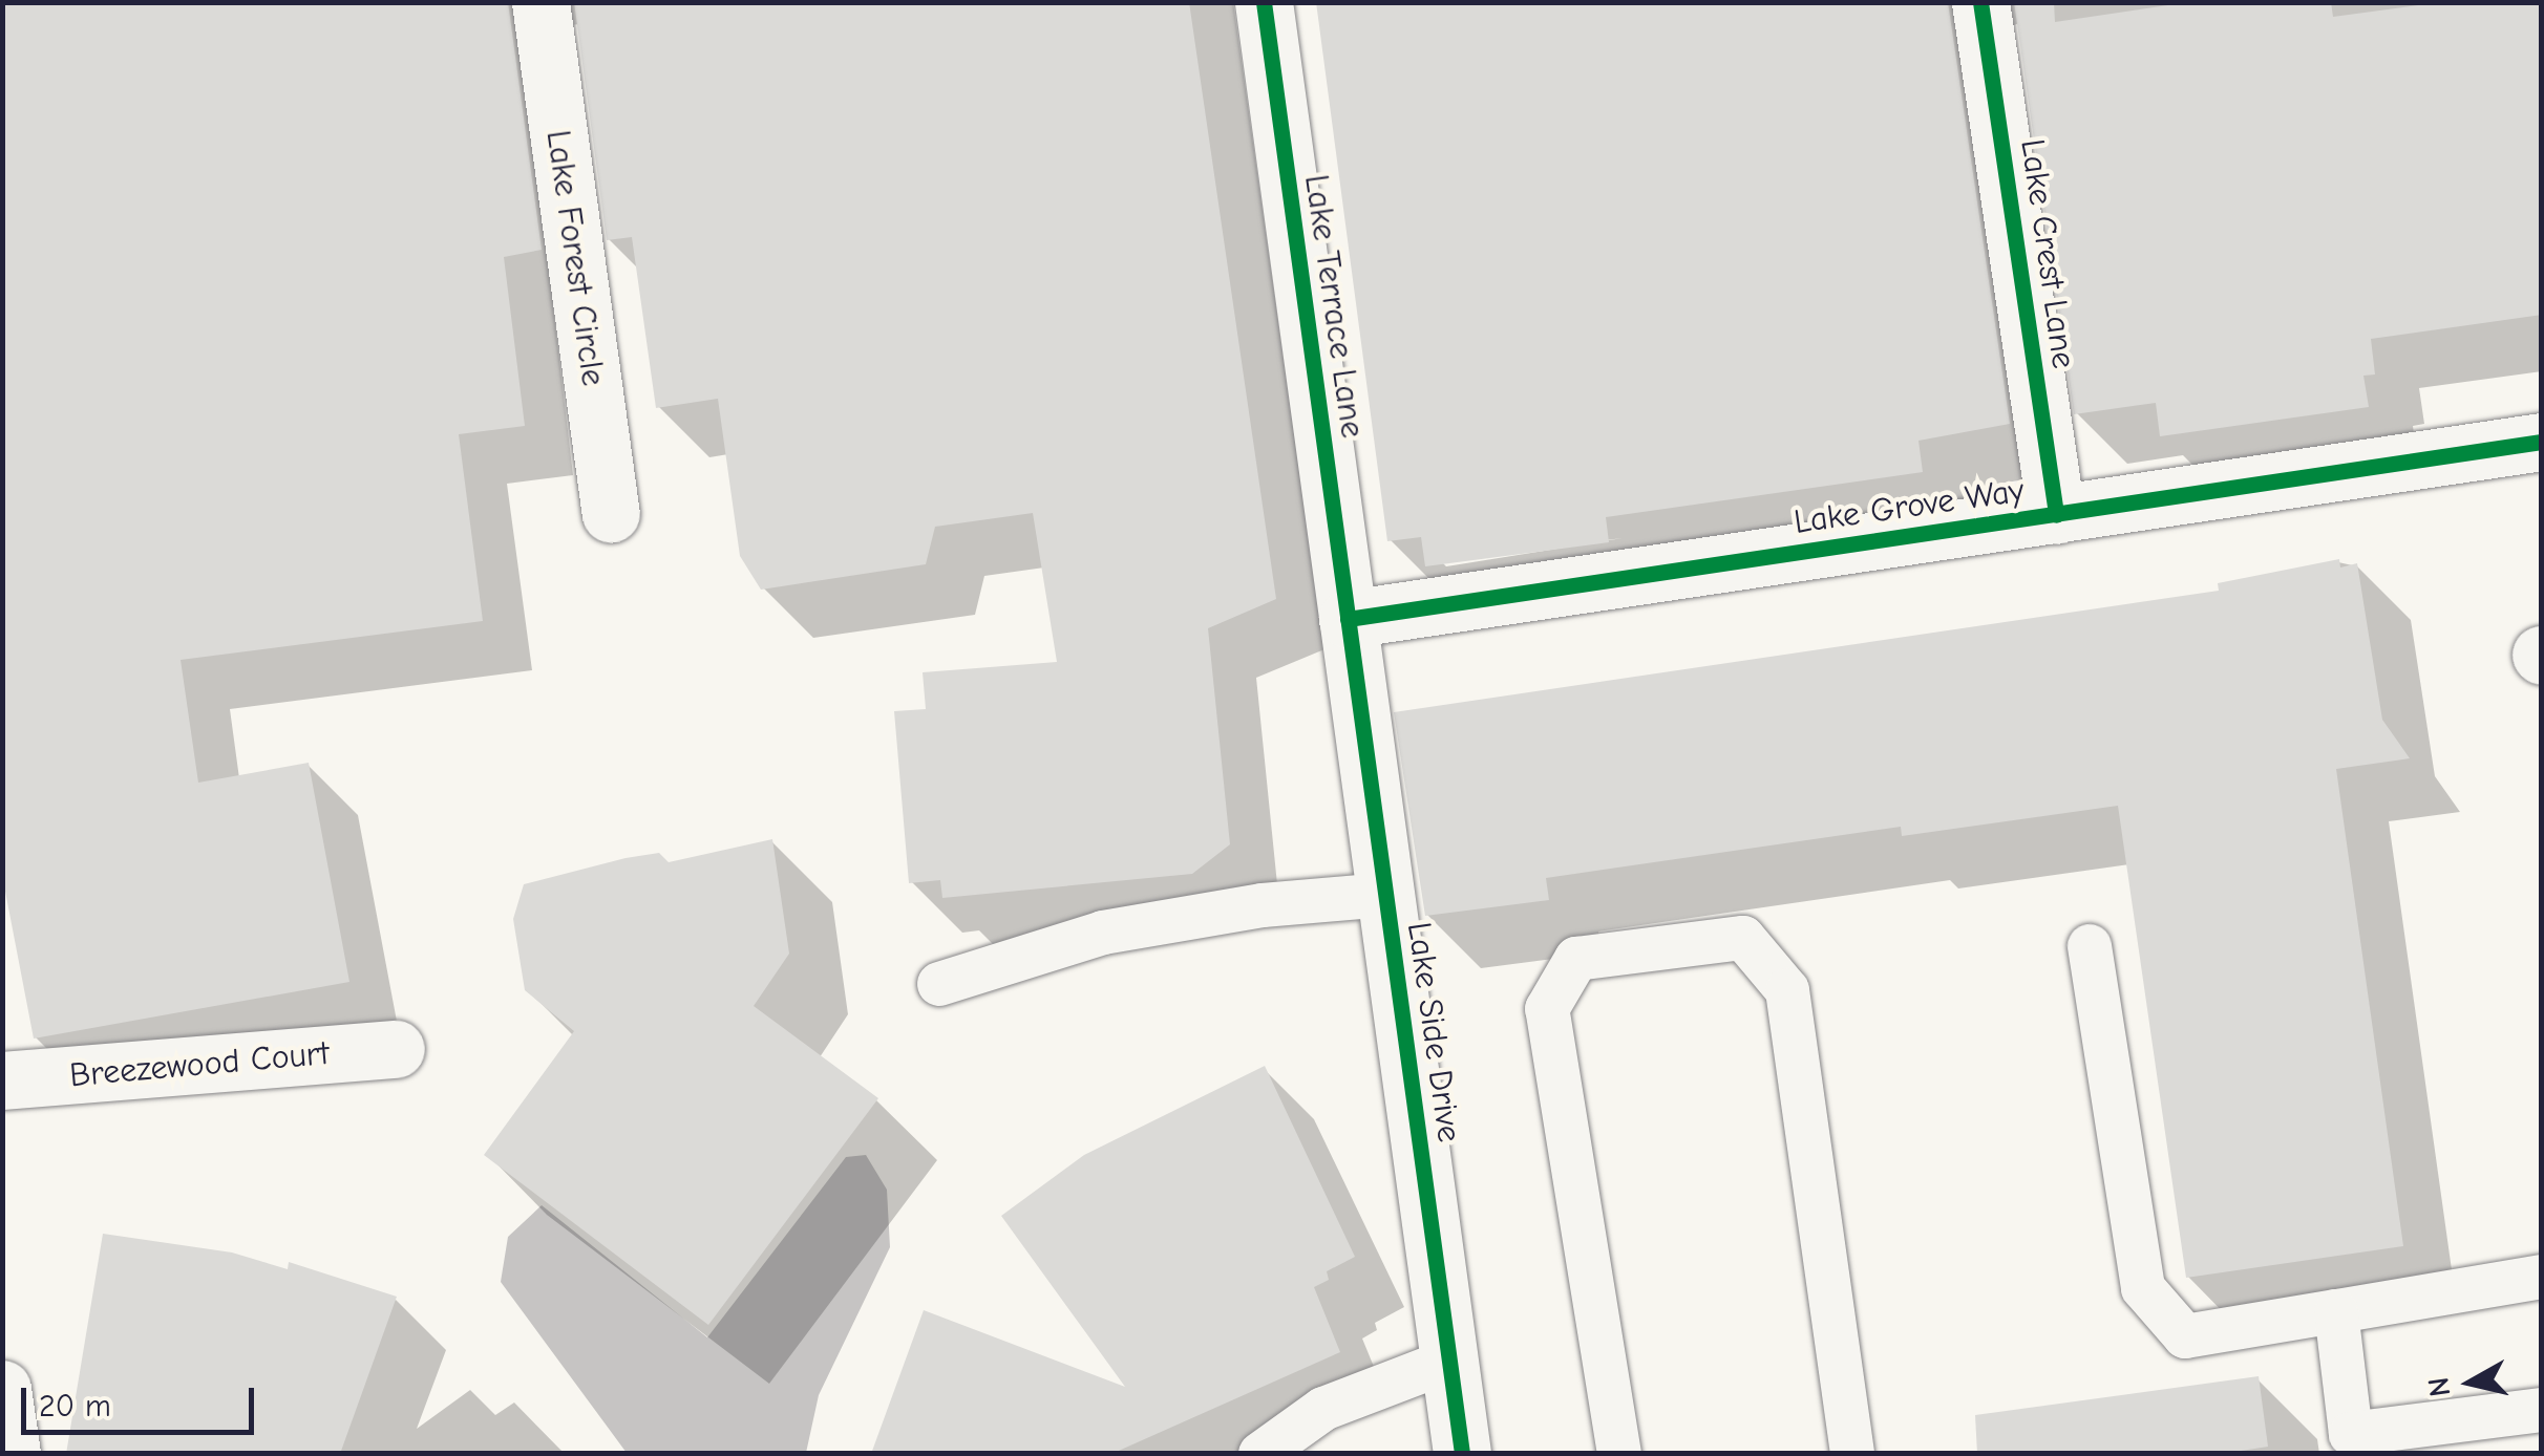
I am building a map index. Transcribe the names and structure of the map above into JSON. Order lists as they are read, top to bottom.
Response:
{
  "streets": {
    "street": [
      "Lake Crest Lane",
      "Lake Forest Circle",
      "Lake Terrace Lane",
      "Lake Grove Way",
      "Lake Side Drive",
      "Breezewood Court"
    ]
  },
  "crossings": [
    ["Lake Crest Lane", "Lake Grove Way"],
    ["Lake Terrace Lane", "Lake Grove Way"],
    ["Lake Terrace Lane", "Lake Side Drive"],
    ["Lake Grove Way", "Lake Side Drive"]
  ],
  "scale_bar": "20 m",
  "north": "left"
}
